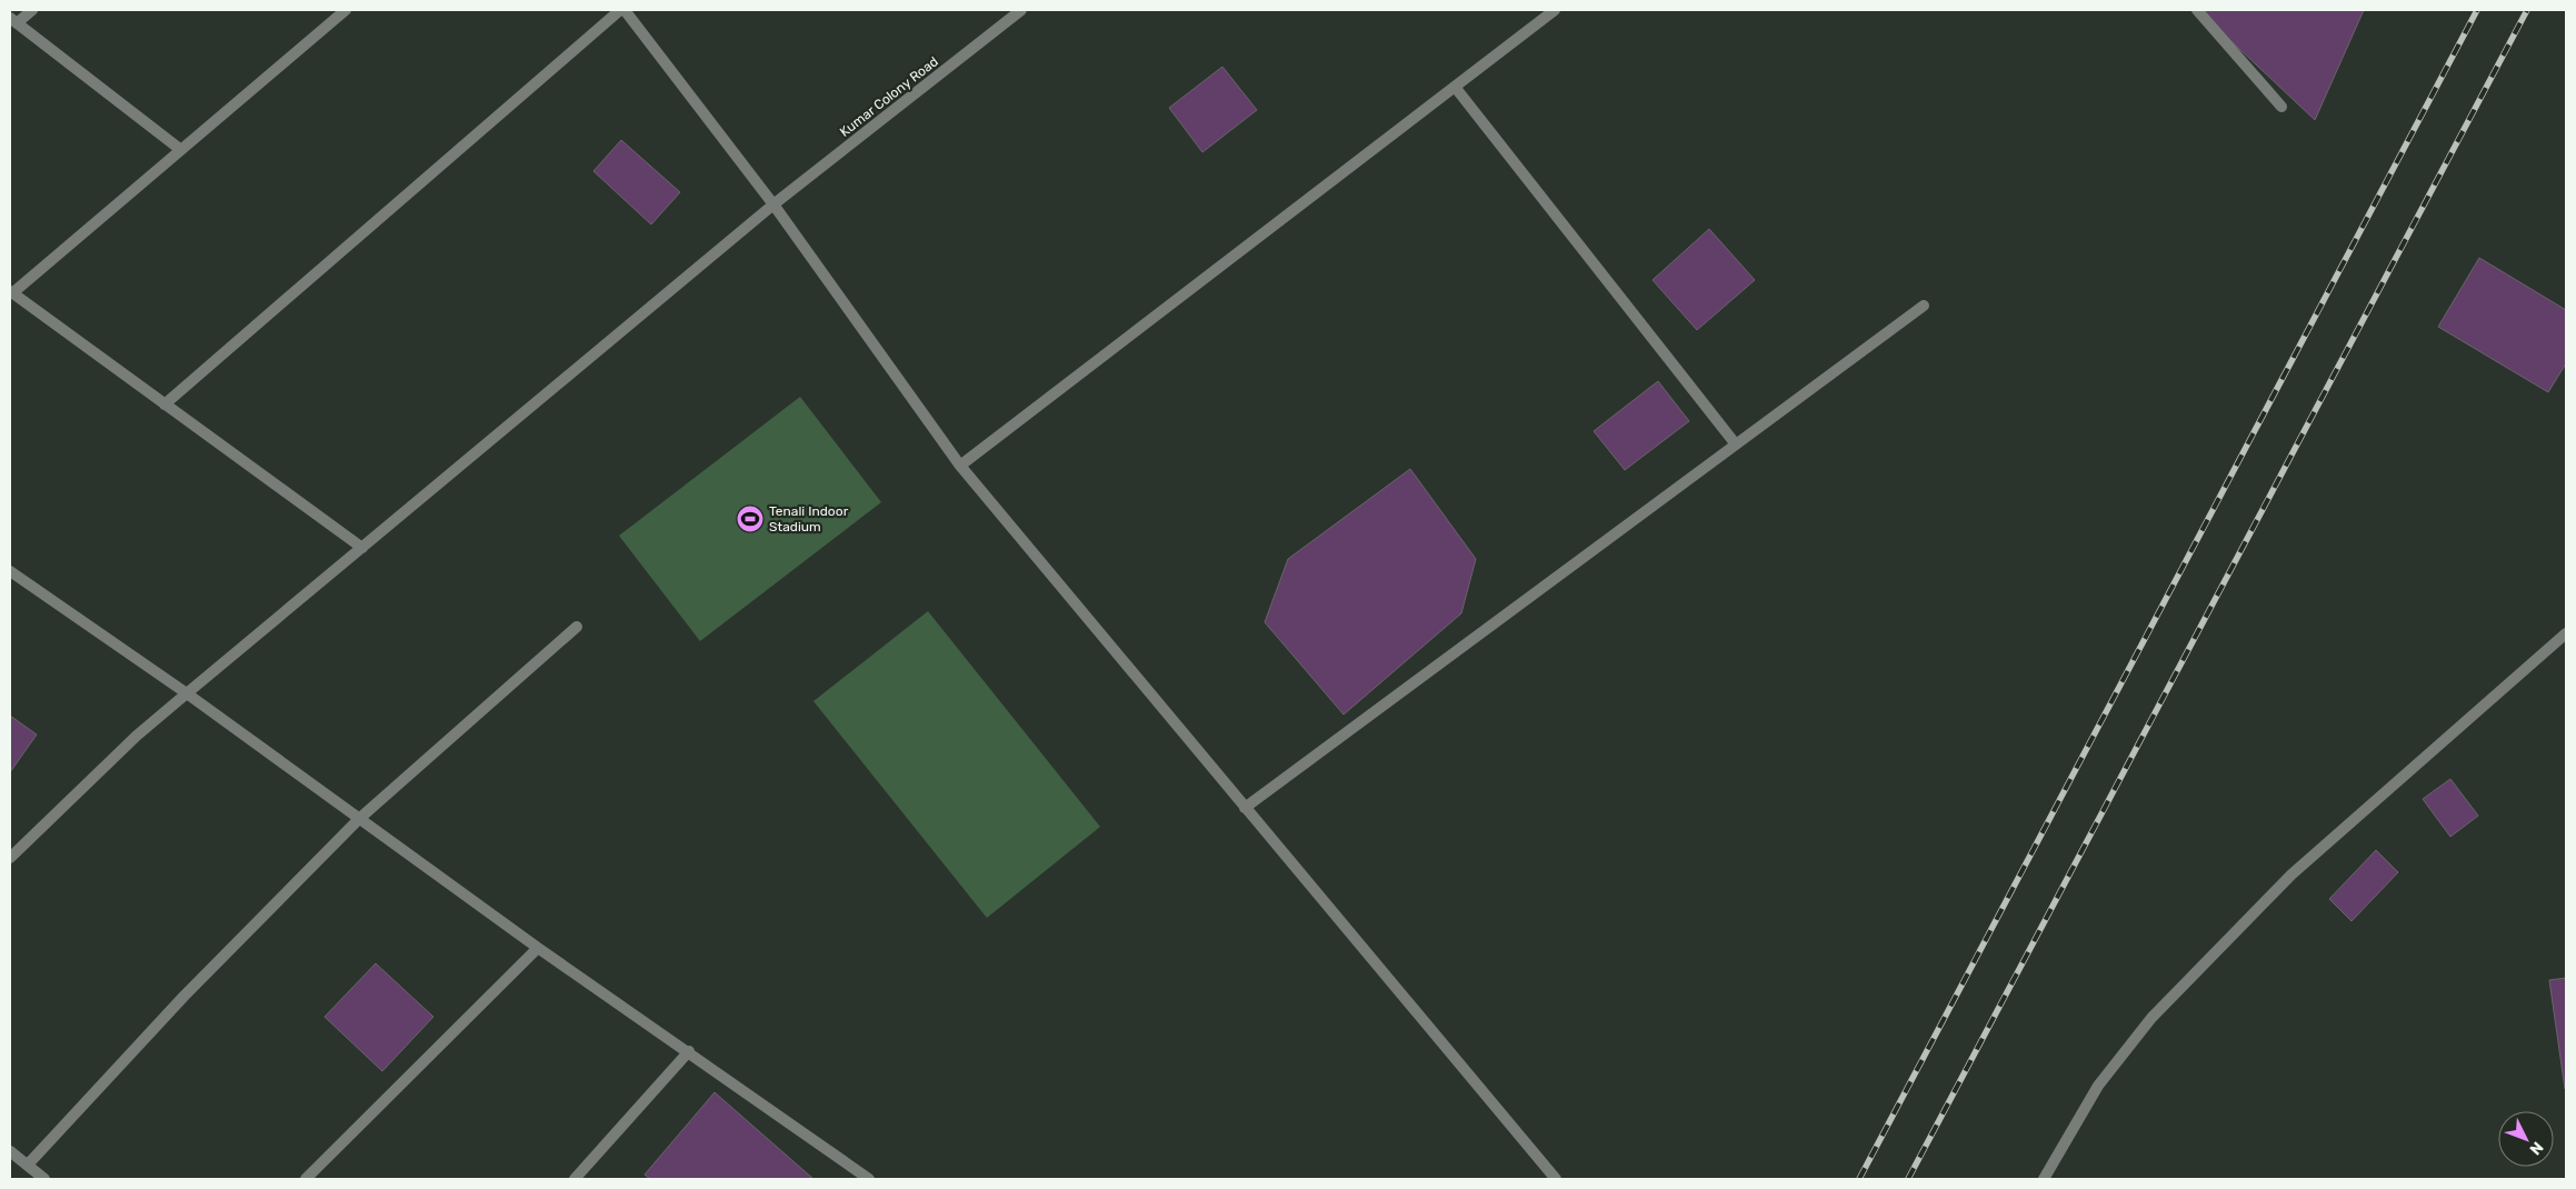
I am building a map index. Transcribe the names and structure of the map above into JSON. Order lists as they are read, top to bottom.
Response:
{
  "streets": {
    "street": ["Kumar Colony Road"]
  },
  "places": {
    "sports": ["Tenali Indoor Stadium"]
  },
  "north": "bottom right"
}
